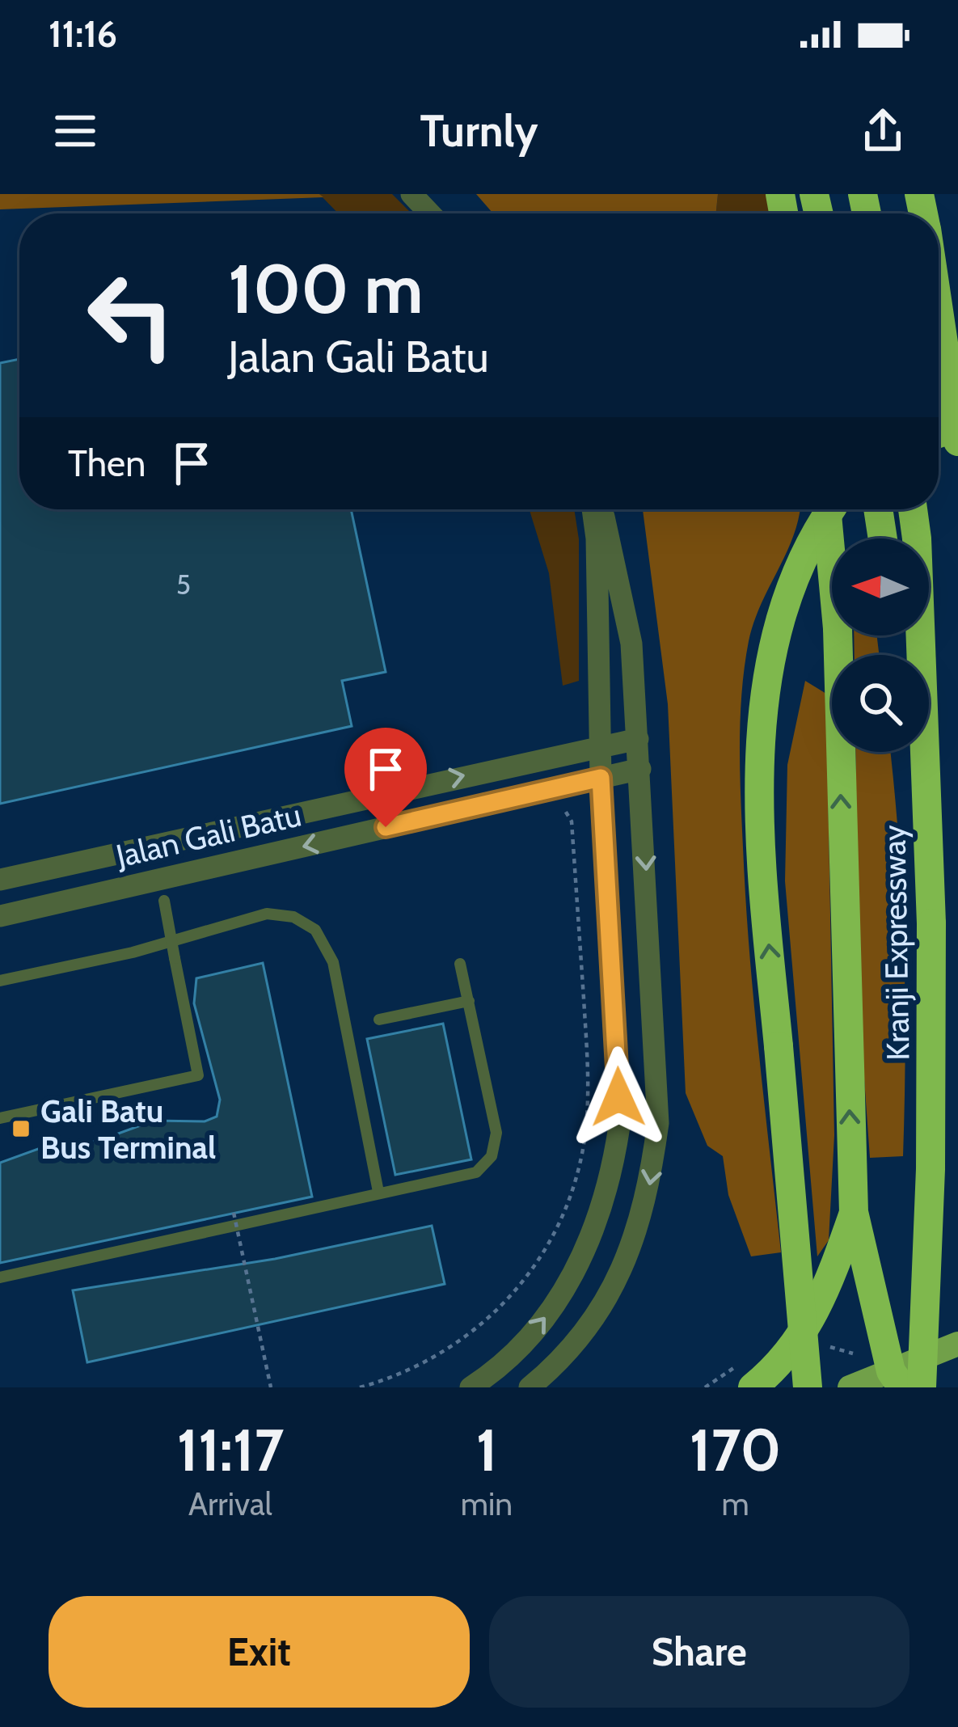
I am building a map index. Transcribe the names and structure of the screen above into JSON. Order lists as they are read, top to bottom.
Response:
{
  "streets": {
    "highway": ["Kranji Expressway"],
    "street": ["Jalan Gali Batu"]
  },
  "places": {
    "transit": ["Gali Batu Bus Terminal"]
  },
  "house_numbers": ["5"],
  "north": "left",
  "page": {
    "status": "11:16",
    "header": "Turnly",
    "turn": ["100 m", "Jalan Gali Batu"],
    "then": "Then",
    "eta": [
      "11:17",
      "Arrival",
      "1",
      "min",
      "170",
      "m"
    ],
    "buttons": ["Exit", "Share"]
  }
}
